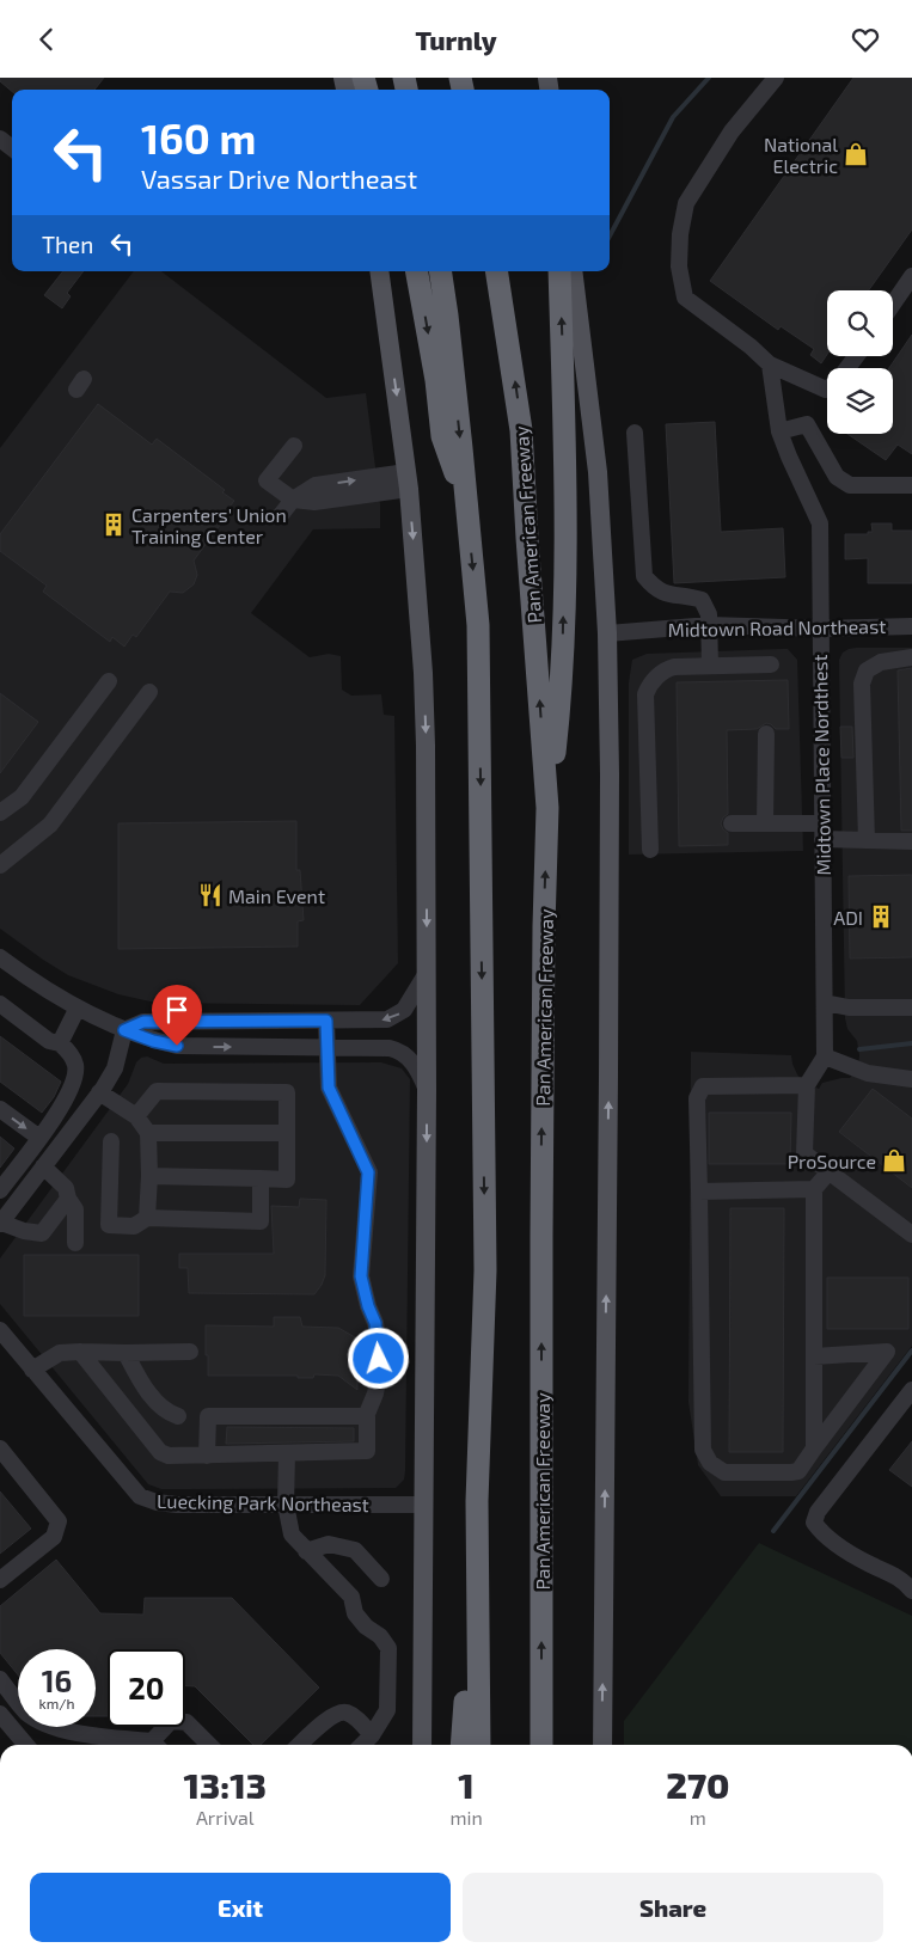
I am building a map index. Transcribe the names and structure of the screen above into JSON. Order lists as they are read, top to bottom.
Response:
{
  "streets": {
    "highway": ["Pan American Freeway"],
    "street": ["Midtown Road Northeast", "Midtown Place Nordthest", "Luecking Park Northeast"]
  },
  "crossings": [
    ["Midtown Road Northeast", "Midtown Place Nordthest"]
  ],
  "places": {
    "shop": ["National Electric", "ProSource"],
    "building": ["Carpenters' Union Training Center", "ADI"],
    "restaurant": ["Main Event"]
  },
  "page": {
    "header": "Turnly",
    "turn": ["160 m", "Vassar Drive Northeast"],
    "then": "Then",
    "speed": "16 km/h",
    "limit": "20",
    "eta": [
      "13:13",
      "Arrival",
      "1",
      "min",
      "270",
      "m"
    ],
    "buttons": ["Exit", "Share"]
  }
}
